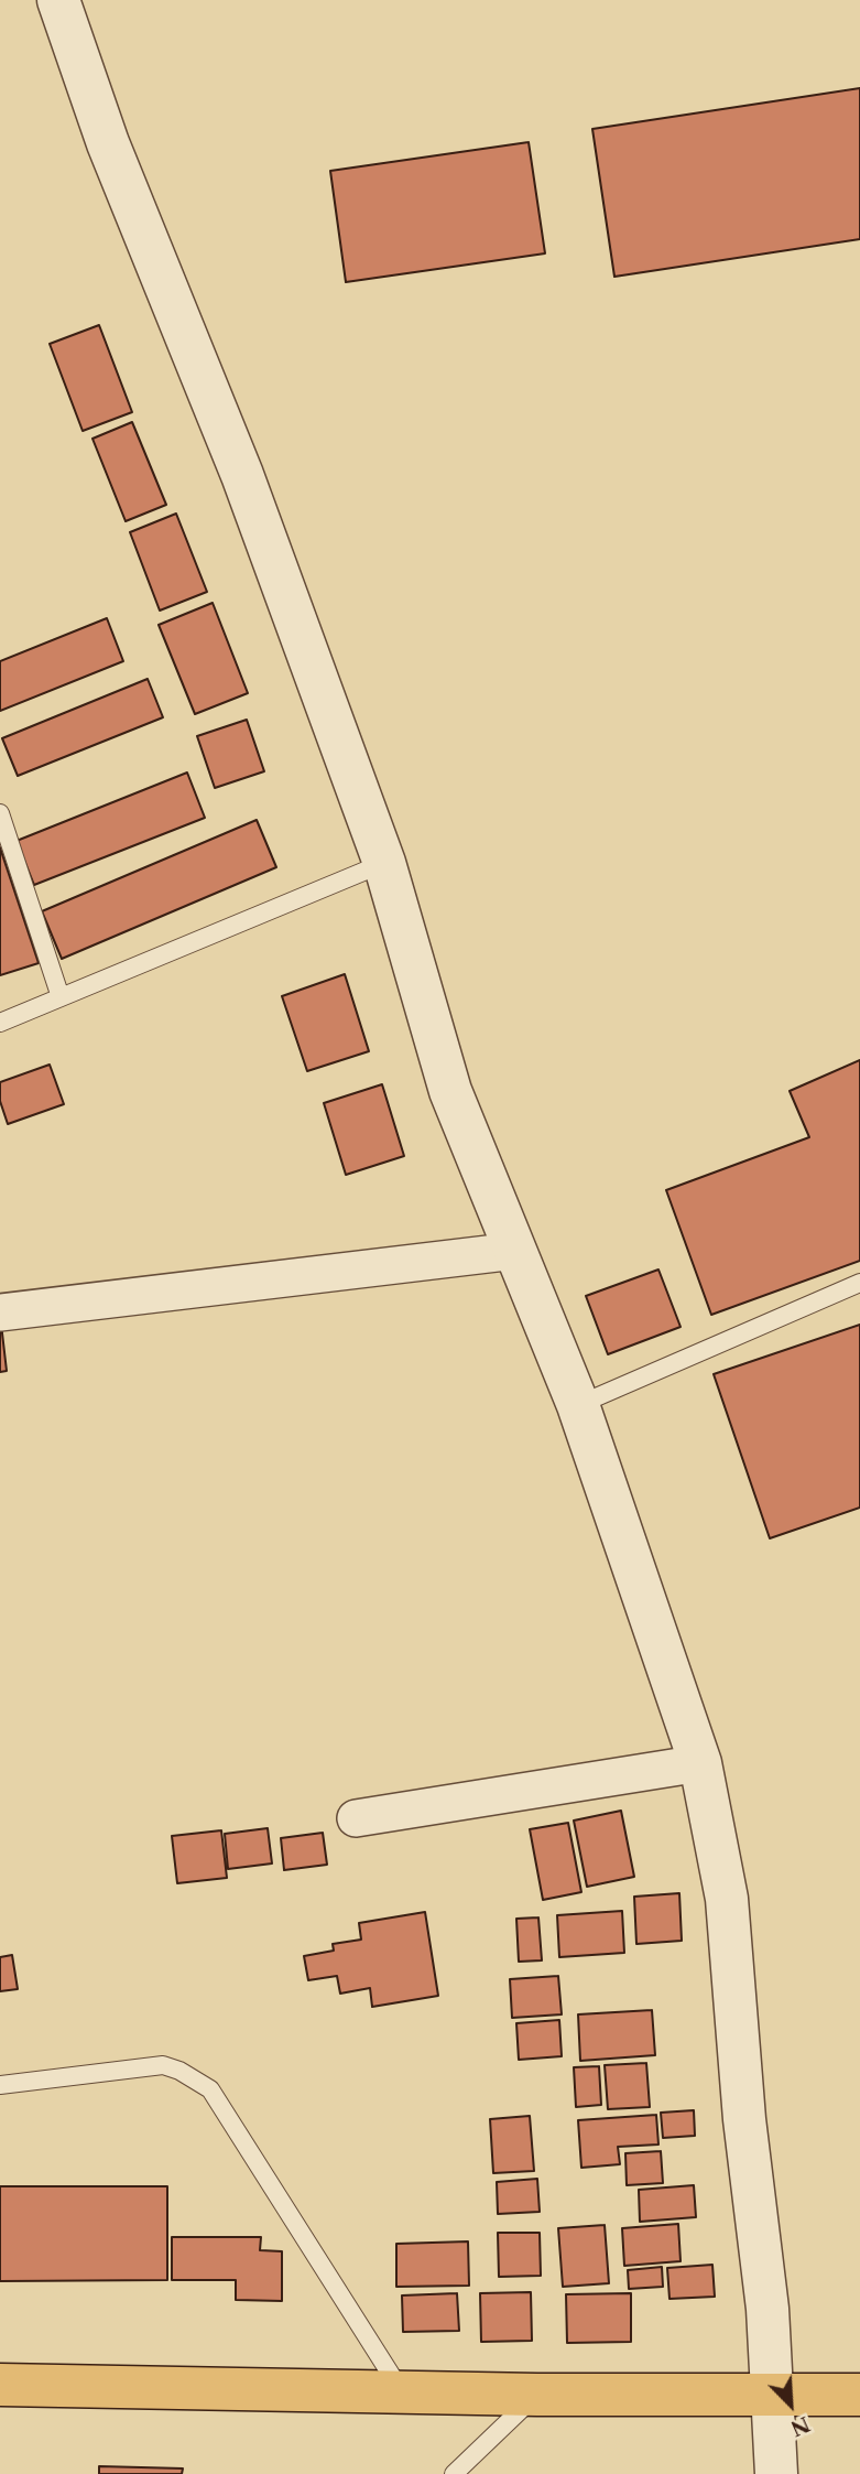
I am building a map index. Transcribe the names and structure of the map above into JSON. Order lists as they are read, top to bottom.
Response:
{
  "north": "bottom right"
}
